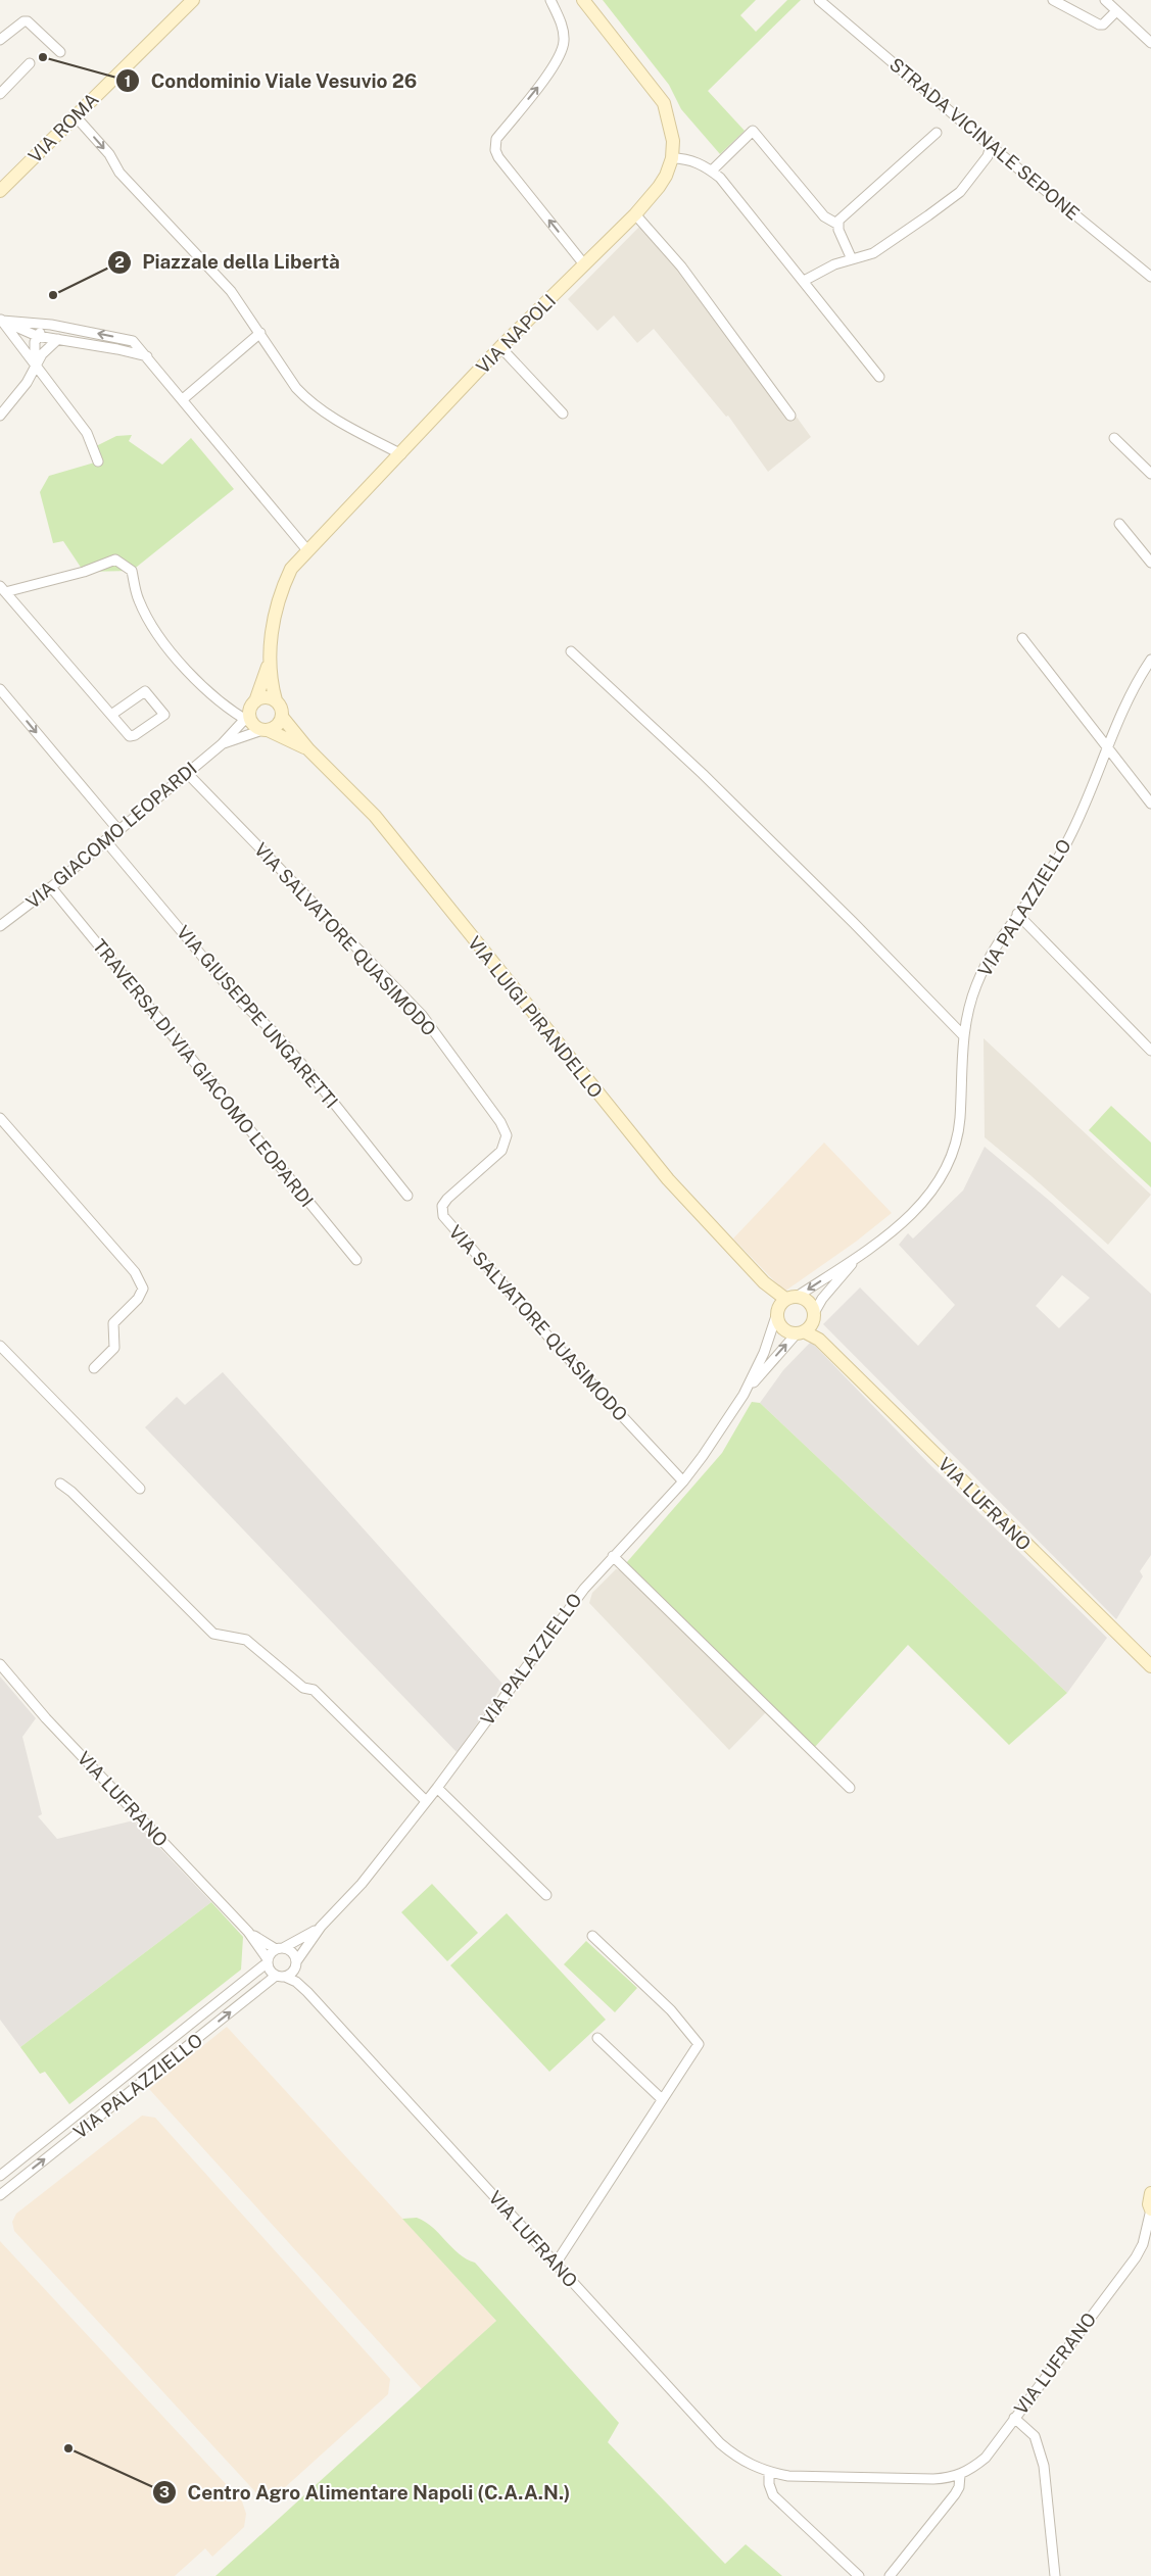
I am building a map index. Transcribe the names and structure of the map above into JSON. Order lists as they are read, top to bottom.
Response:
{
  "streets": {
    "street": [
      "VIA ROMA",
      "STRADA VICINALE SEPONE",
      "VIA NAPOLI",
      "VIA GIACOMO LEOPARDI",
      "VIA PALAZZIELLO",
      "VIA SALVATORE QUASIMODO",
      "VIA GIUSEPPE UNGARETTI",
      "VIA LUIGI PIRANDELLO",
      "TRAVERSA DI VIA GIACOMO LEOPARDI",
      "VIA LUFRANO"
    ]
  },
  "crossings": [
    ["VIA NAPOLI", "VIA GIACOMO LEOPARDI"],
    ["VIA NAPOLI", "VIA LUIGI PIRANDELLO"],
    ["VIA GIACOMO LEOPARDI", "VIA SALVATORE QUASIMODO"],
    ["VIA GIACOMO LEOPARDI", "VIA GIUSEPPE UNGARETTI"],
    ["VIA GIACOMO LEOPARDI", "VIA LUIGI PIRANDELLO"],
    ["VIA GIACOMO LEOPARDI", "TRAVERSA DI VIA GIACOMO LEOPARDI"],
    ["VIA PALAZZIELLO", "VIA SALVATORE QUASIMODO"],
    ["VIA PALAZZIELLO", "VIA LUIGI PIRANDELLO"],
    ["VIA PALAZZIELLO", "VIA LUFRANO"],
    ["VIA LUIGI PIRANDELLO", "VIA LUFRANO"]
  ],
  "places": ["Condominio Viale Vesuvio 26", "Piazzale della Libertà", "Centro Agro Alimentare Napoli (C.A.A.N.)"]
}
